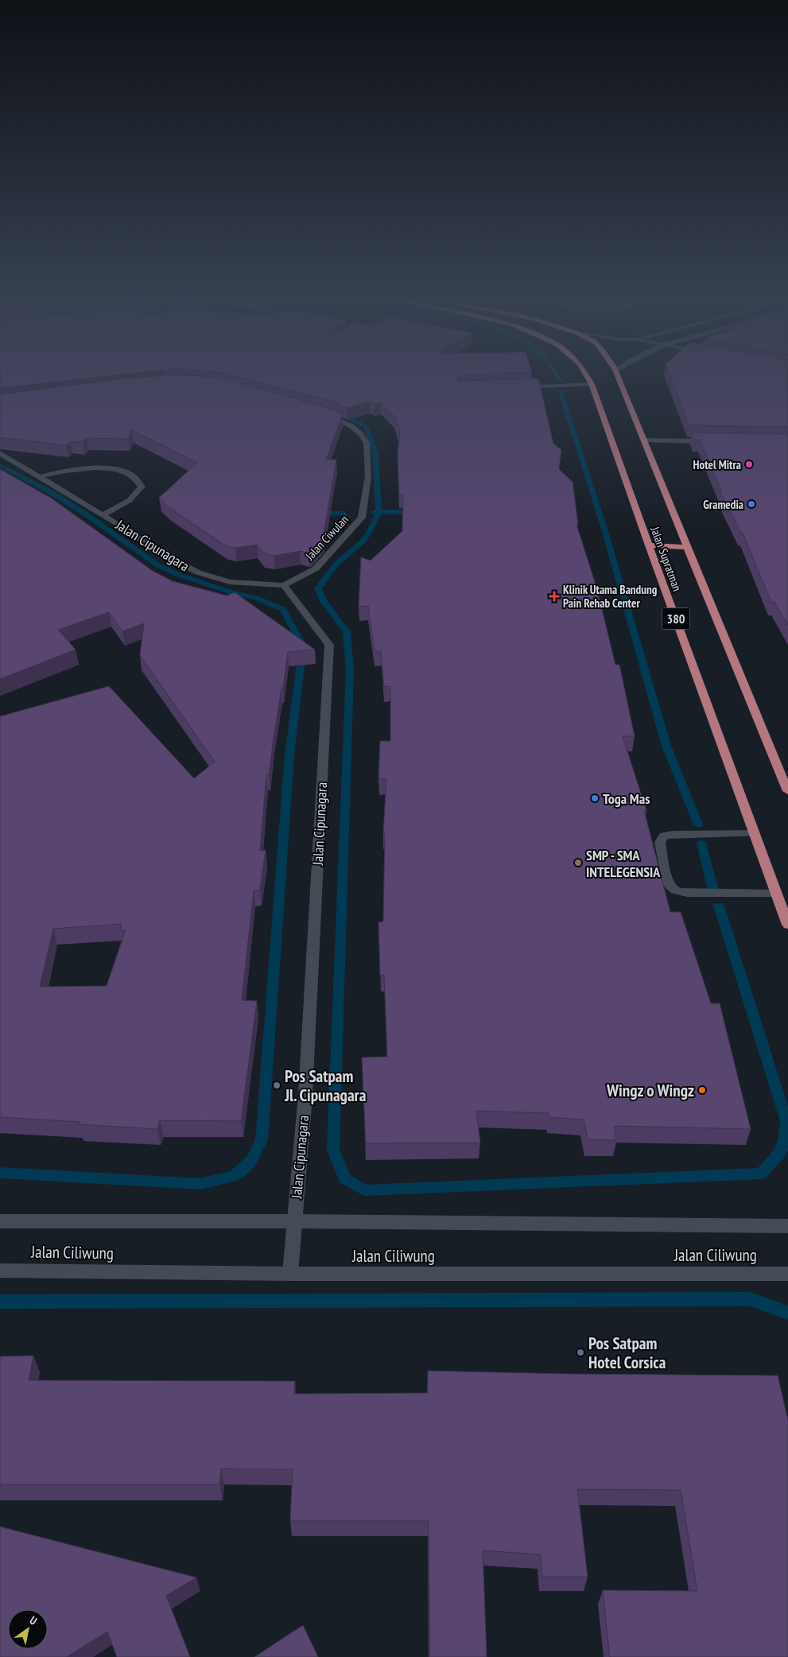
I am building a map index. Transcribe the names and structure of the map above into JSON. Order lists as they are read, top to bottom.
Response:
{
  "streets": {
    "main road": ["Jalan Supratman", "380"],
    "street": ["Jalan Ciwulan", "Jalan Cipunagara", "Jalan Ciliwung"]
  },
  "crossings": [
    ["Jalan Ciwulan", "Jalan Cipunagara"],
    ["Jalan Cipunagara", "Jalan Ciliwung"]
  ],
  "places": {
    "other": [
      "Hotel Mitra",
      "Gramedia",
      "Toga Mas",
      "SMP - SMA INTELEGENSIA",
      "Pos Satpam Jl. Cipunagara",
      "Wingz o Wingz",
      "Pos Satpam Hotel Corsica"
    ],
    "health": ["Klinik Utama Bandung Pain Rehab Center"]
  },
  "north": "top right"
}
